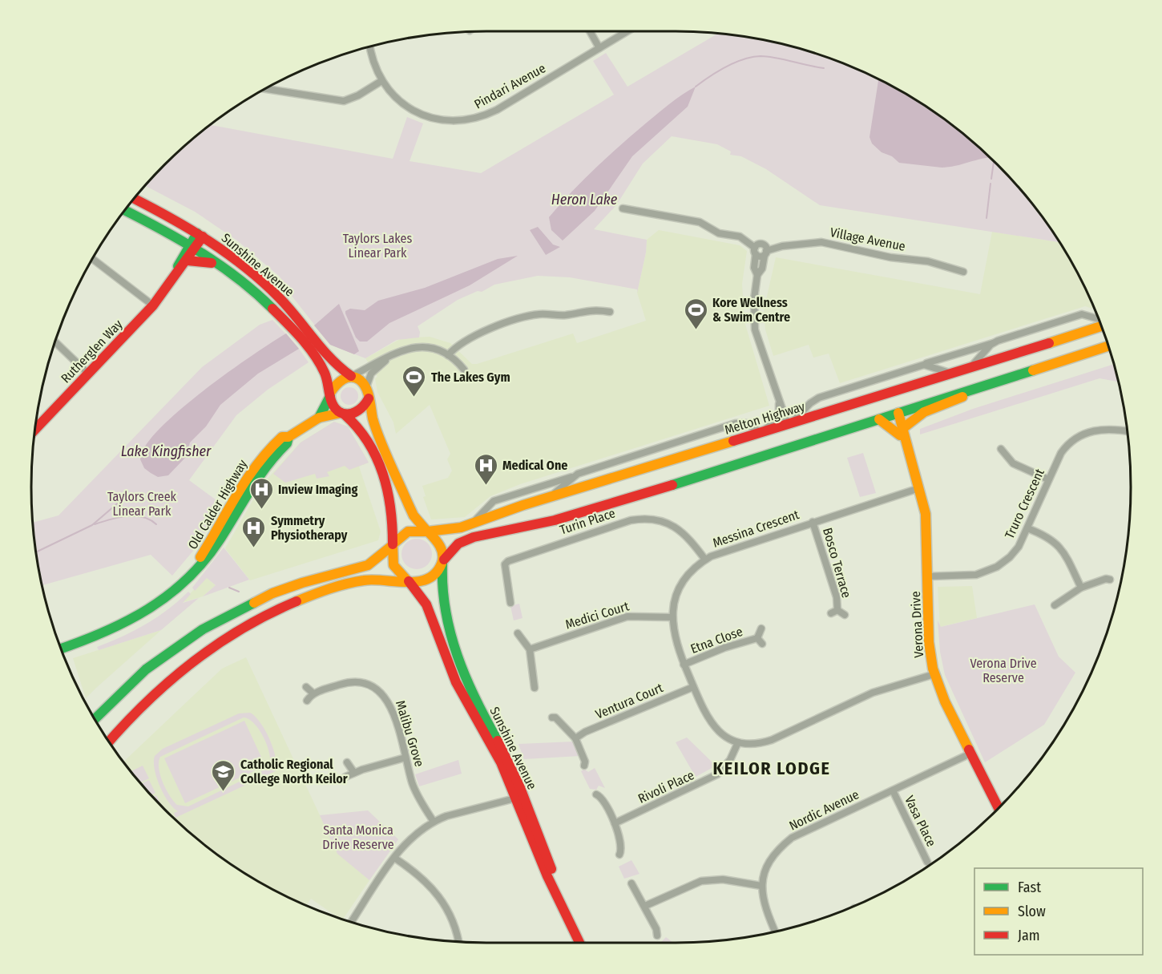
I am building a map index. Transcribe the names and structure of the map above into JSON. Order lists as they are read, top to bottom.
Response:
{
  "streets": {
    "main road": [
      "Sunshine Avenue",
      "Rutherglen Way",
      "Melton Highway",
      "Old Calder Highway",
      "Verona Drive"
    ],
    "street": [
      "Pindari Avenue",
      "Village Avenue",
      "Truro Crescent",
      "Turin Place",
      "Messina Crescent",
      "Bosco Terrace",
      "Medici Court",
      "Etna Close",
      "Ventura Court",
      "Malibu Grove",
      "Rivoli Place",
      "Nordic Avenue",
      "Vasa Place"
    ]
  },
  "crossings": [
    ["Sunshine Avenue", "Rutherglen Way"],
    ["Sunshine Avenue", "Melton Highway"],
    ["Sunshine Avenue", "Old Calder Highway"],
    ["Melton Highway", "Verona Drive"],
    ["Truro Crescent", "Verona Drive"],
    ["Turin Place", "Messina Crescent"],
    ["Messina Crescent", "Bosco Terrace"],
    ["Messina Crescent", "Medici Court"],
    ["Messina Crescent", "Verona Drive"],
    ["Messina Crescent", "Etna Close"],
    ["Messina Crescent", "Ventura Court"],
    ["Messina Crescent", "Rivoli Place"],
    ["Verona Drive", "Nordic Avenue"],
    ["Nordic Avenue", "Vasa Place"]
  ],
  "districts": ["KEILOR LODGE"],
  "water": ["Heron Lake", "Lake Kingfisher"],
  "parks": [
    "Taylors Lakes Linear Park",
    "Taylors Creek Linear Park",
    "Verona Drive Reserve",
    "Santa Monica Drive Reserve"
  ],
  "places": {
    "sports": ["Kore Wellness & Swim Centre", "The Lakes Gym"],
    "hospital": ["Medical One", "Inview Imaging", "Symmetry Physiotherapy"],
    "school or university": ["Catholic Regional College North Keilor"]
  },
  "legend": ["Fast", "Slow", "Jam"]
}
